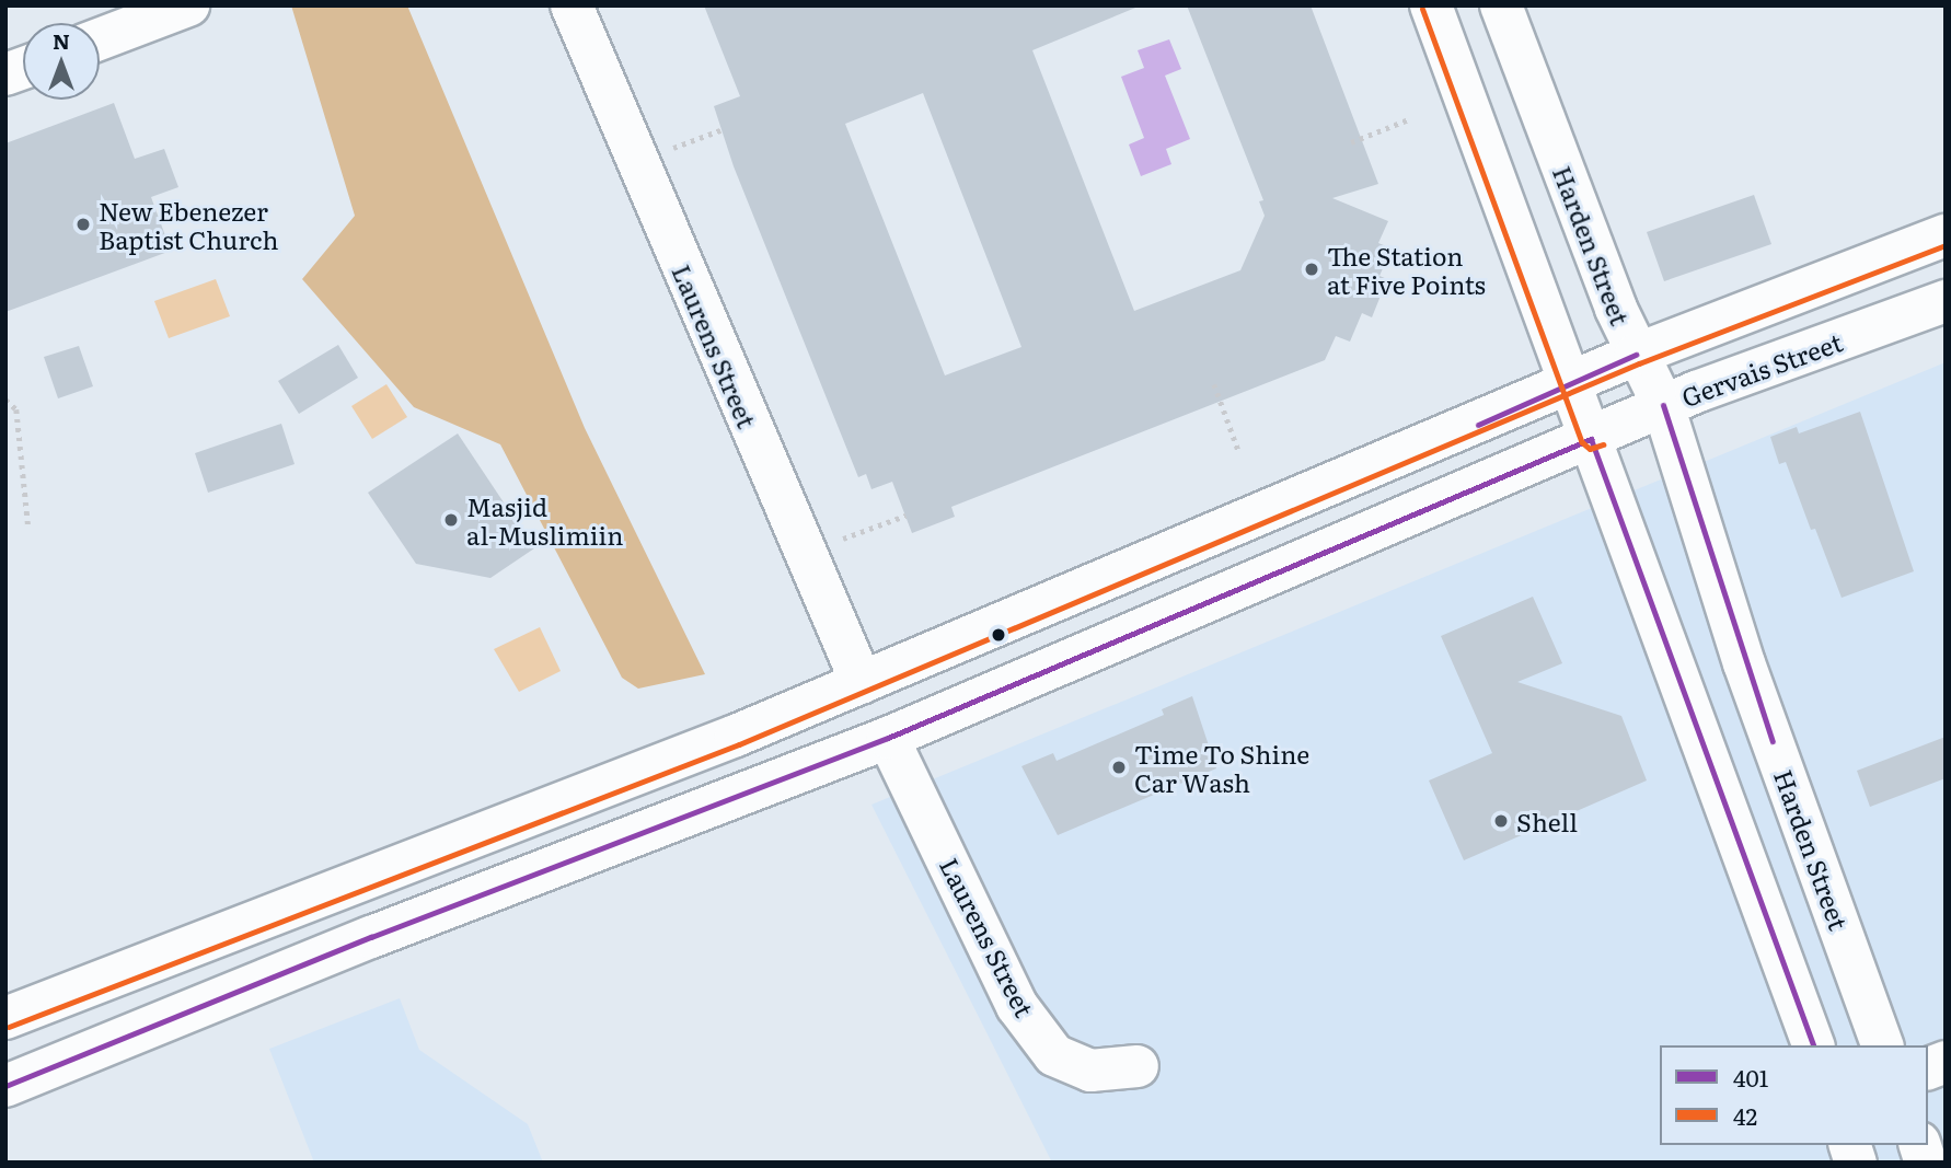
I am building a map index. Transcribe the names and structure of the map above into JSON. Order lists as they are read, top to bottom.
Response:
{
  "streets": {
    "main road": ["Harden Street", "Laurens Street", "Gervais Street"]
  },
  "crossings": [
    ["Harden Street", "Gervais Street"],
    ["Laurens Street", "Gervais Street"]
  ],
  "places": [
    "New Ebenezer Baptist Church",
    "The Station at Five Points",
    "Masjid al-Muslimiin",
    "Time To Shine Car Wash",
    "Shell"
  ],
  "lines": ["transit line 42", "transit line 401"],
  "legend": ["401", "42"],
  "north": "top"
}
